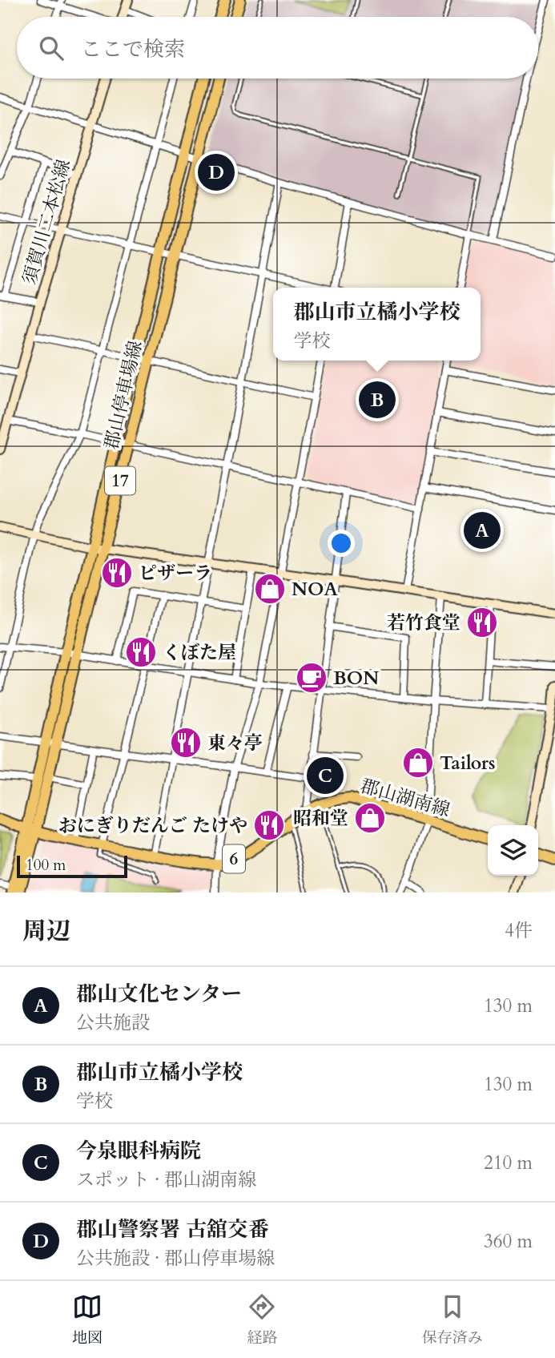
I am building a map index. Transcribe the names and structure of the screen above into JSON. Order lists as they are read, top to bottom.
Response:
{
  "streets": {
    "main road": [
      "郡山停車場線",
      "17",
      "郡山湖南線",
      "6"
    ],
    "street": ["須賀川二本松線"]
  },
  "crossings": [
    ["郡山停車場線", "郡山湖南線"]
  ],
  "places": {
    "restaurant": [
      "ピザーラ",
      "若竹食堂",
      "くぼた屋",
      "東々亭",
      "おにぎりだんご たけや"
    ],
    "shop": ["NOA", "Tailors", "昭和堂"],
    "cafe": ["BON"]
  },
  "scale_bar": "100 m",
  "page": {
    "search": "ここで検索",
    "pins": [
      "D",
      "B",
      "A",
      "C"
    ],
    "popup": ["郡山市立橘小学校", "学校"],
    "scale": "100 m",
    "heading": ["周辺", "4件"],
    "list": [
      {
        "mark": "A",
        "name": "郡山文化センター",
        "note": "公共施設",
        "value": "130 m"
      },
      {
        "mark": "B",
        "name": "郡山市立橘小学校",
        "note": "学校",
        "value": "130 m"
      },
      {
        "mark": "C",
        "name": "今泉眼科病院",
        "note": "スポット · 郡山湖南線",
        "value": "210 m"
      },
      {
        "mark": "D",
        "name": "郡山警察署 古舘交番",
        "note": "公共施設 · 郡山停車場線",
        "value": "360 m"
      }
    ],
    "nav": ["地図", "経路", "保存済み"]
  }
}
